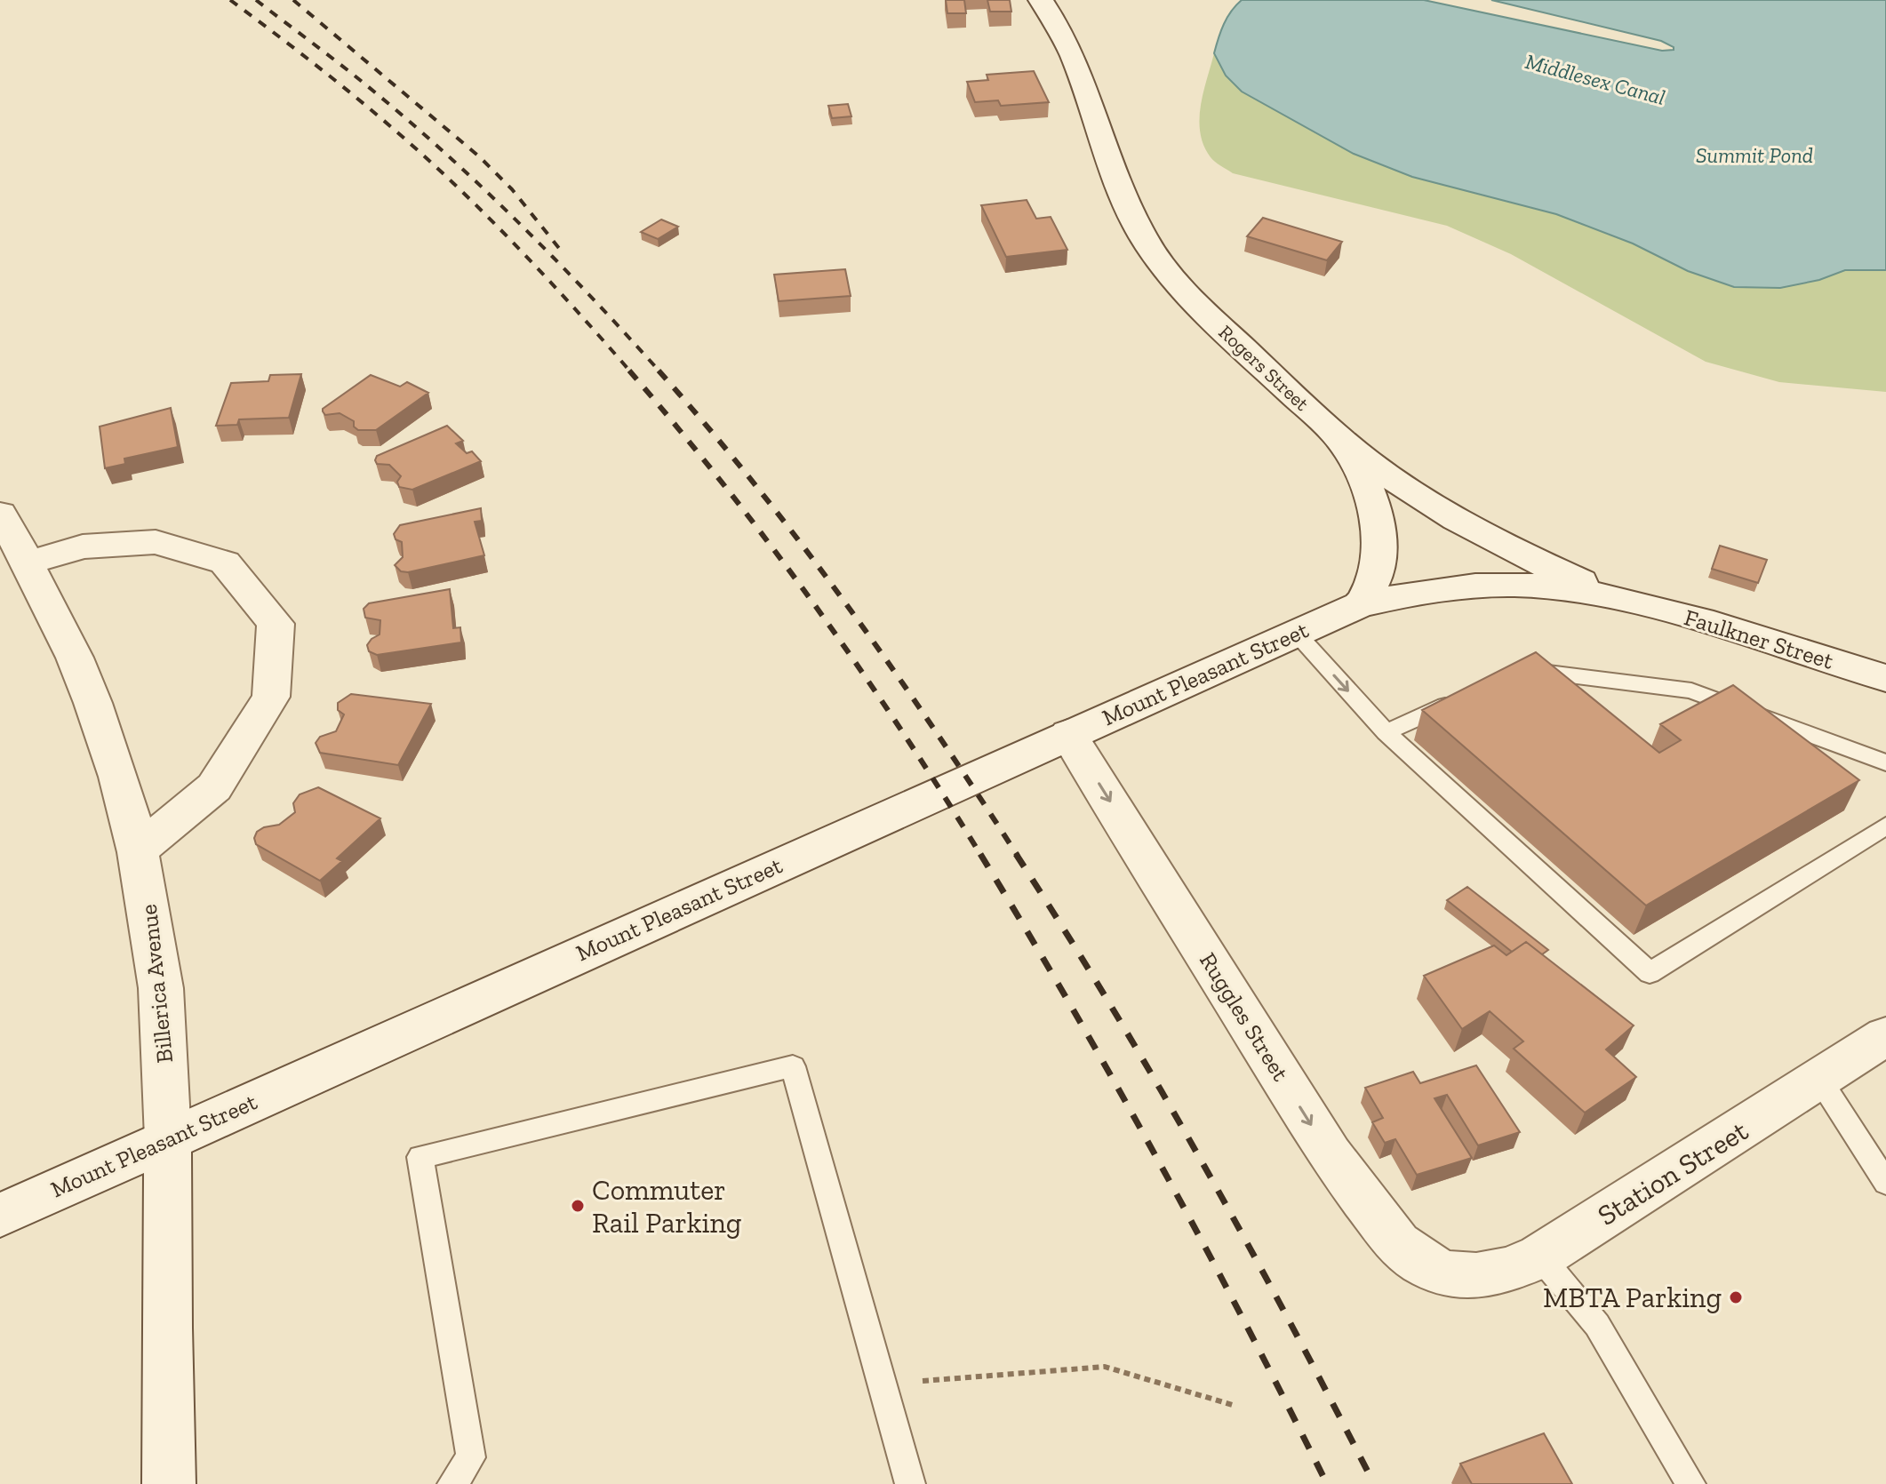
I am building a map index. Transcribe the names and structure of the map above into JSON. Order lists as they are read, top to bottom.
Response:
{
  "streets": {
    "main road": [
      "Rogers Street",
      "Faulkner Street",
      "Mount Pleasant Street",
      "Billerica Avenue",
      "Ruggles Street",
      "Station Street"
    ]
  },
  "crossings": [
    ["Rogers Street", "Faulkner Street"],
    ["Rogers Street", "Mount Pleasant Street"],
    ["Faulkner Street", "Mount Pleasant Street"],
    ["Mount Pleasant Street", "Billerica Avenue"],
    ["Mount Pleasant Street", "Ruggles Street"],
    ["Ruggles Street", "Station Street"]
  ],
  "one_way": ["Ruggles Street"],
  "water": ["Middlesex Canal", "Summit Pond"],
  "places": ["Commuter Rail Parking", "MBTA Parking"]
}
